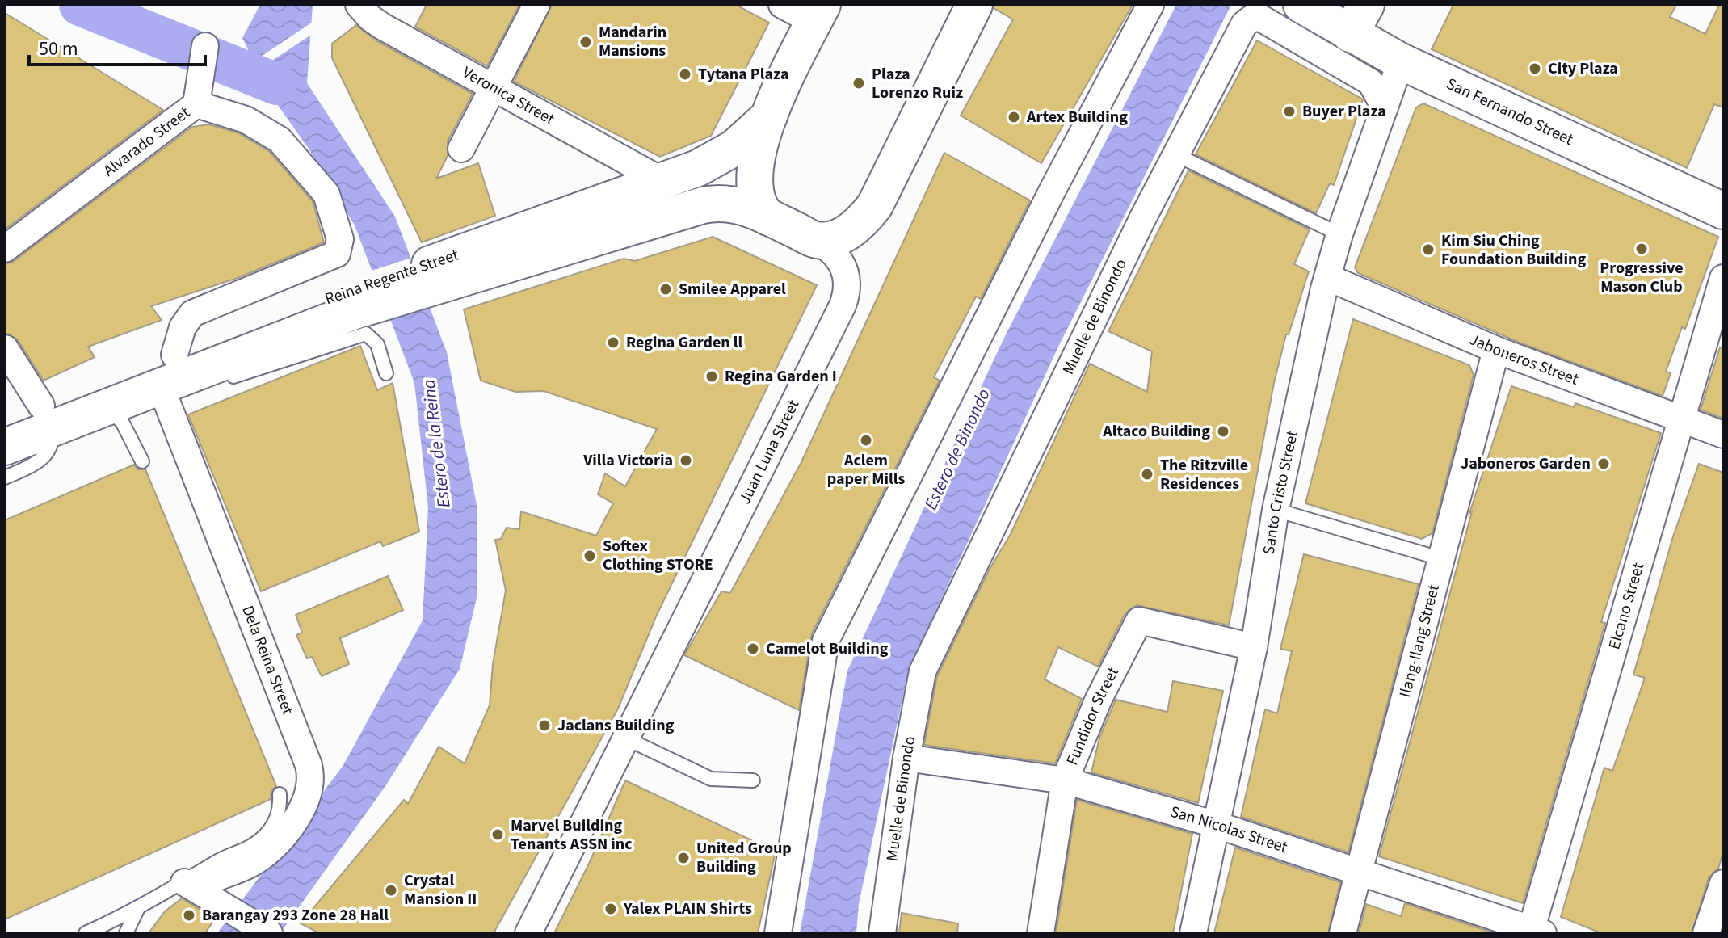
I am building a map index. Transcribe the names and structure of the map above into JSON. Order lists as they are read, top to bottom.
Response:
{
  "streets": {
    "main road": ["San Fernando Street", "Reina Regente Street"],
    "street": [
      "Veronica Street",
      "Alvarado Street",
      "Muelle de Binondo",
      "Jaboneros Street",
      "Juan Luna Street",
      "Santo Cristo Street",
      "Elcano Street",
      "Ilang-Ilang Street",
      "Dela Reina Street",
      "Fundidor Street",
      "San Nicolas Street"
    ]
  },
  "crossings": [
    ["Veronica Street", "Reina Regente Street"],
    ["San Fernando Street", "Santo Cristo Street"],
    ["Alvarado Street", "Reina Regente Street"],
    ["Alvarado Street", "Dela Reina Street"],
    ["Reina Regente Street", "Juan Luna Street"],
    ["Reina Regente Street", "Dela Reina Street"],
    ["Muelle de Binondo", "Santo Cristo Street"],
    ["Muelle de Binondo", "San Nicolas Street"],
    ["Jaboneros Street", "Santo Cristo Street"],
    ["Jaboneros Street", "Elcano Street"],
    ["Jaboneros Street", "Ilang-Ilang Street"],
    ["Santo Cristo Street", "Fundidor Street"],
    ["Santo Cristo Street", "San Nicolas Street"],
    ["Elcano Street", "San Nicolas Street"],
    ["Ilang-Ilang Street", "San Nicolas Street"],
    ["Fundidor Street", "San Nicolas Street"]
  ],
  "water": ["Estero de la Reina", "Estero de Binondo"],
  "places": [
    "Mandarin Mansions",
    "City Plaza",
    "Tytana Plaza",
    "Plaza Lorenzo Ruiz",
    "Buyer Plaza",
    "Artex Building",
    "Progressive Mason Club",
    "Kim Siu Ching Foundation Building",
    "Smilee Apparel",
    "Regina Garden ll",
    "Regina Garden I",
    "Altaco Building",
    "Aclem paper Mills",
    "Villa Victoria",
    "Jaboneros Garden",
    "The Ritzville Residences",
    "Softex Clothing STORE",
    "Camelot Building",
    "Jaclans Building",
    "Marvel Building Tenants ASSN inc",
    "United Group Building",
    "Crystal Mansion II",
    "Yalex PLAIN Shirts",
    "Barangay 293 Zone 28 Hall"
  ],
  "scale_bar": "50 m"
}
